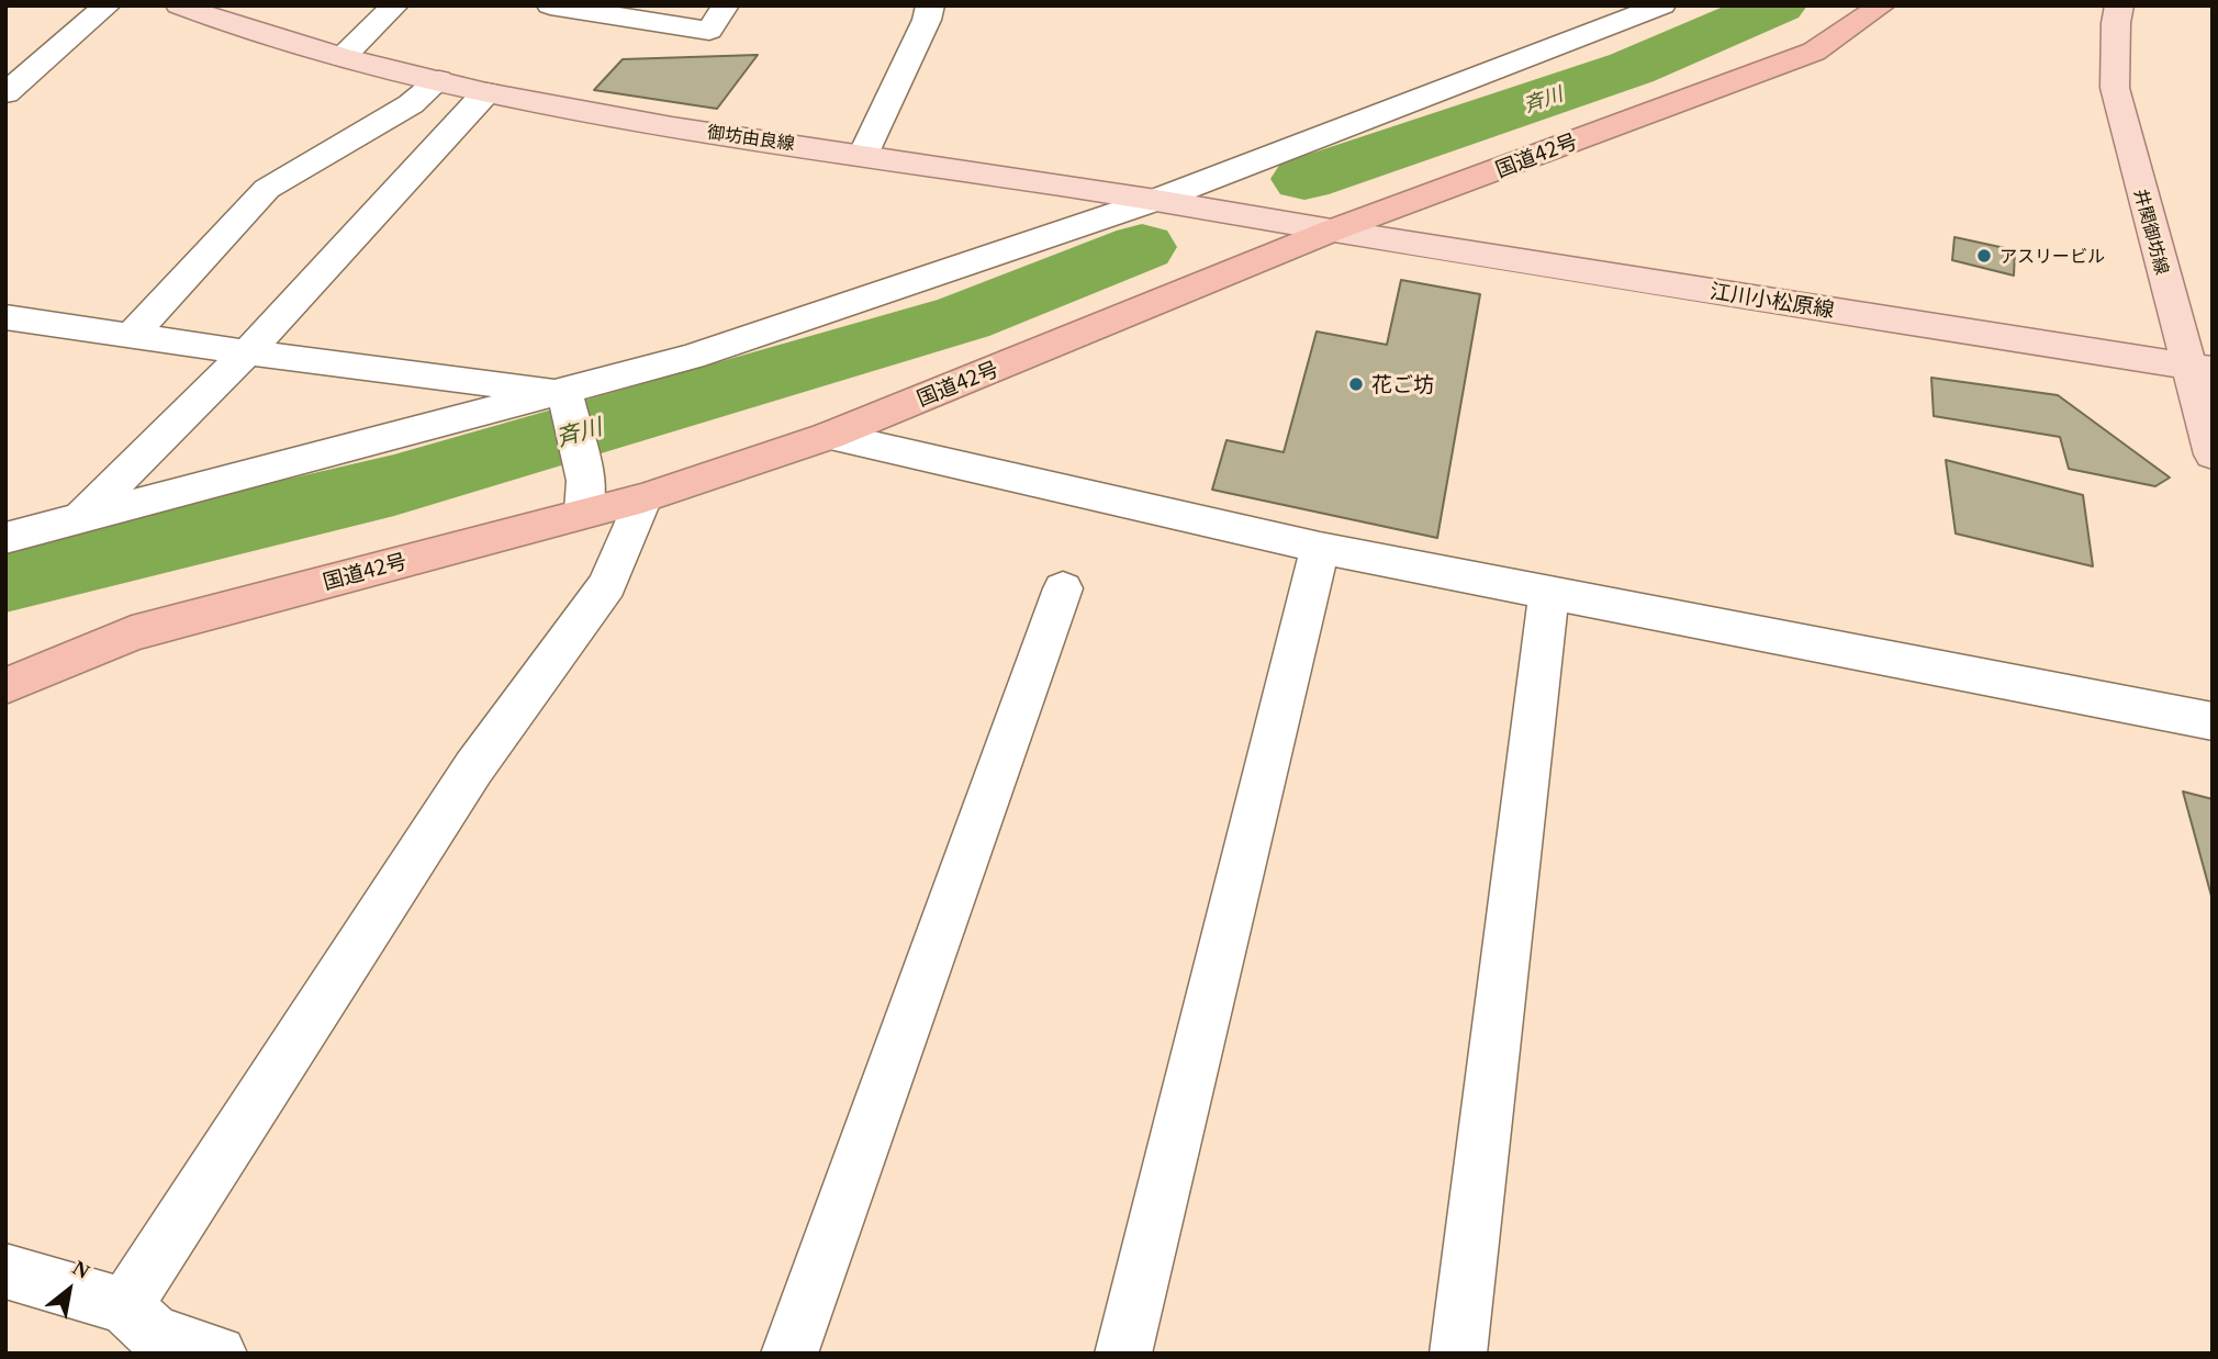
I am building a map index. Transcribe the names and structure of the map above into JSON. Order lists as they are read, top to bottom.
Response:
{
  "streets": {
    "highway": ["国道42号"],
    "main road": ["御坊由良線", "井関御坊線", "江川小松原線"]
  },
  "crossings": [
    ["御坊由良線", "国道42号"],
    ["御坊由良線", "江川小松原線"],
    ["国道42号", "江川小松原線"],
    ["井関御坊線", "江川小松原線"]
  ],
  "water": ["斉川"],
  "places": ["アスリービル", "花ご坊"],
  "north": "top right"
}
